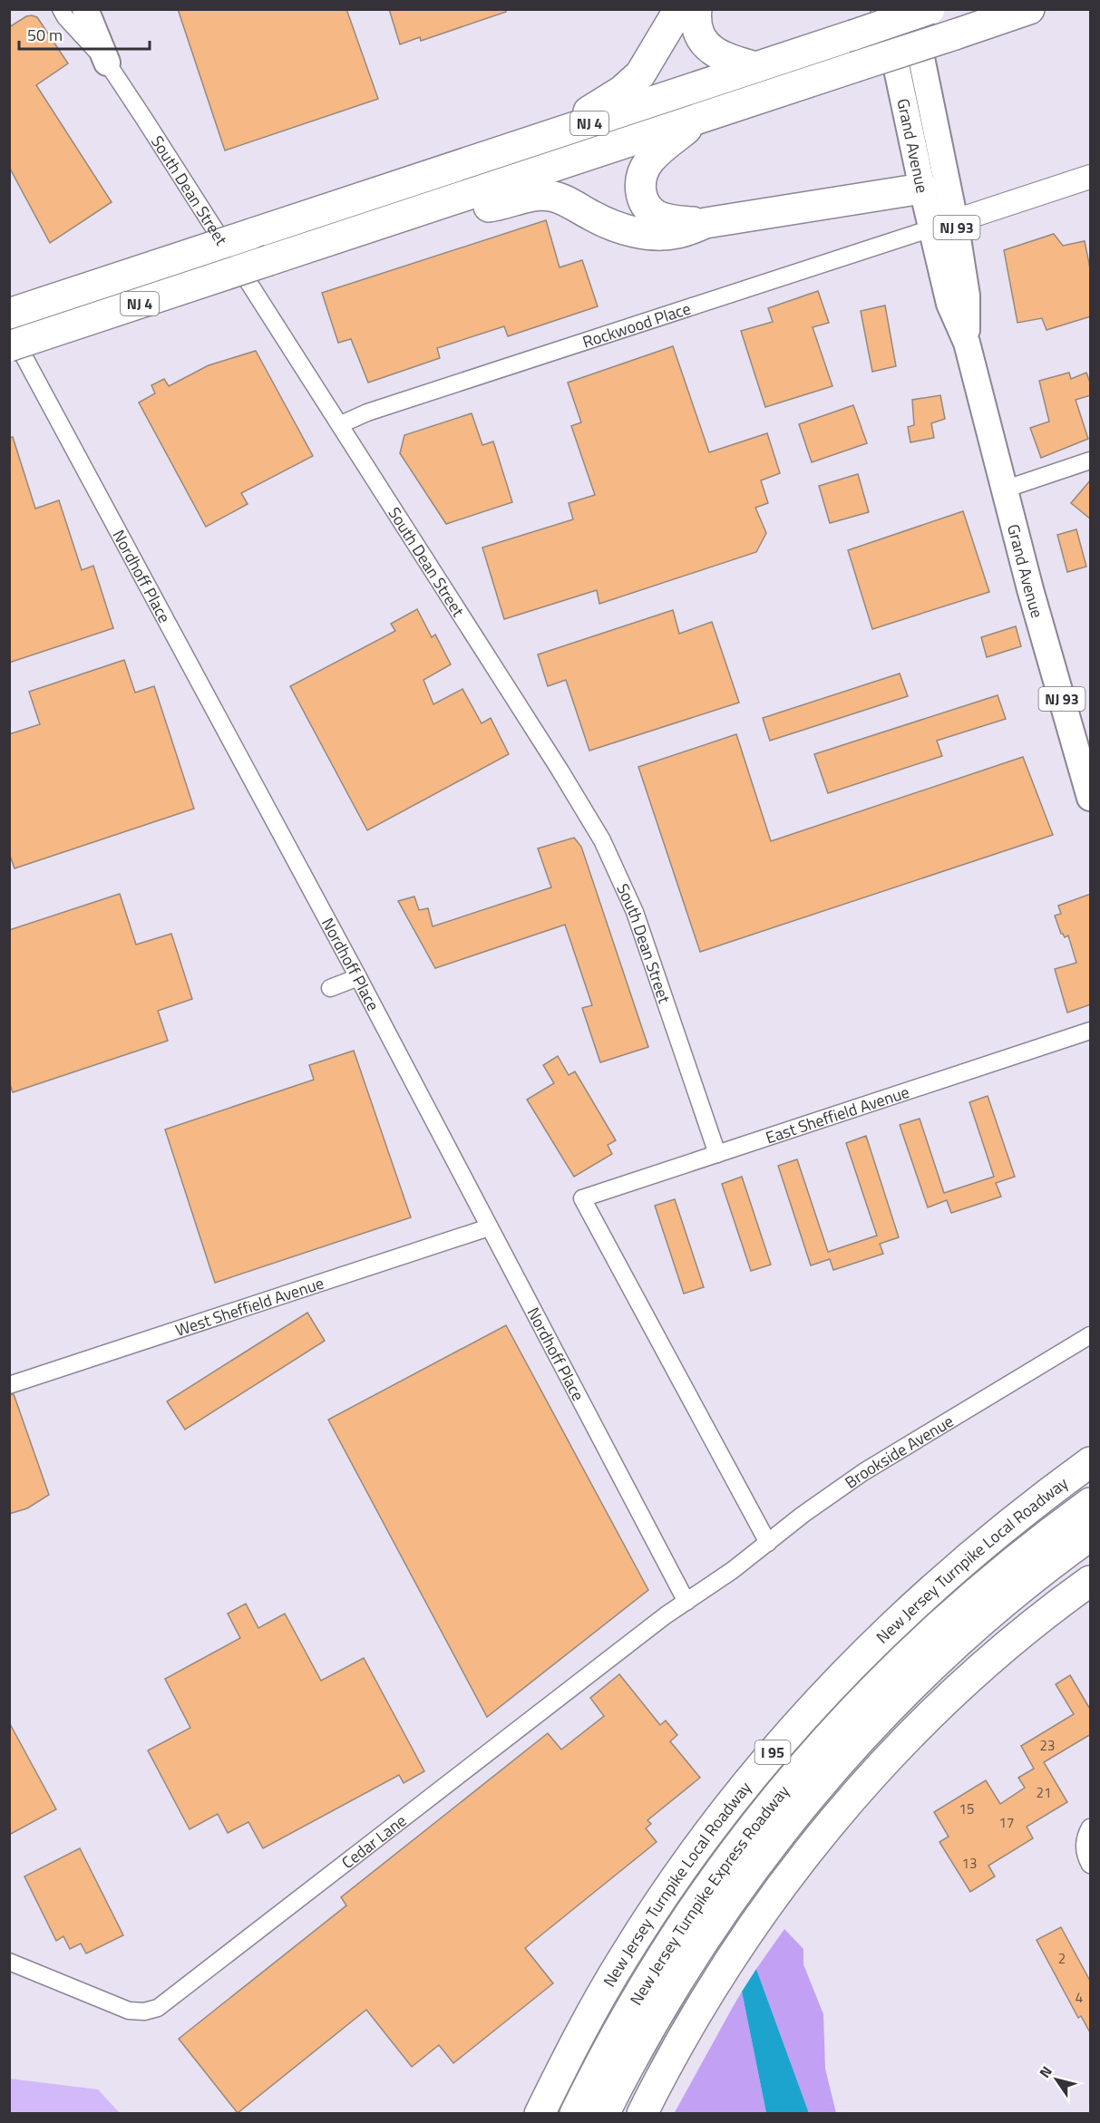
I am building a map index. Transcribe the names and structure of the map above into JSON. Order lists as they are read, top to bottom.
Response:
{
  "streets": {
    "highway": [
      "NJ 4",
      "New Jersey Turnpike Local Roadway",
      "I 95",
      "New Jersey Turnpike Express Roadway"
    ],
    "main road": ["Grand Avenue", "NJ 93"],
    "street": [
      "South Dean Street",
      "Rockwood Place",
      "Nordhoff Place",
      "East Sheffield Avenue",
      "West Sheffield Avenue",
      "Brookside Avenue",
      "Cedar Lane"
    ]
  },
  "crossings": [
    ["Grand Avenue", "Rockwood Place"],
    ["South Dean Street", "Rockwood Place"],
    ["South Dean Street", "East Sheffield Avenue"],
    ["Nordhoff Place", "West Sheffield Avenue"],
    ["Nordhoff Place", "Cedar Lane"],
    ["East Sheffield Avenue", "Brookside Avenue"],
    ["Brookside Avenue", "Cedar Lane"]
  ],
  "house_numbers": [
    "23",
    "21",
    "15",
    "17",
    "13",
    "2",
    "4"
  ],
  "scale_bar": "50 m",
  "north": "top left"
}
